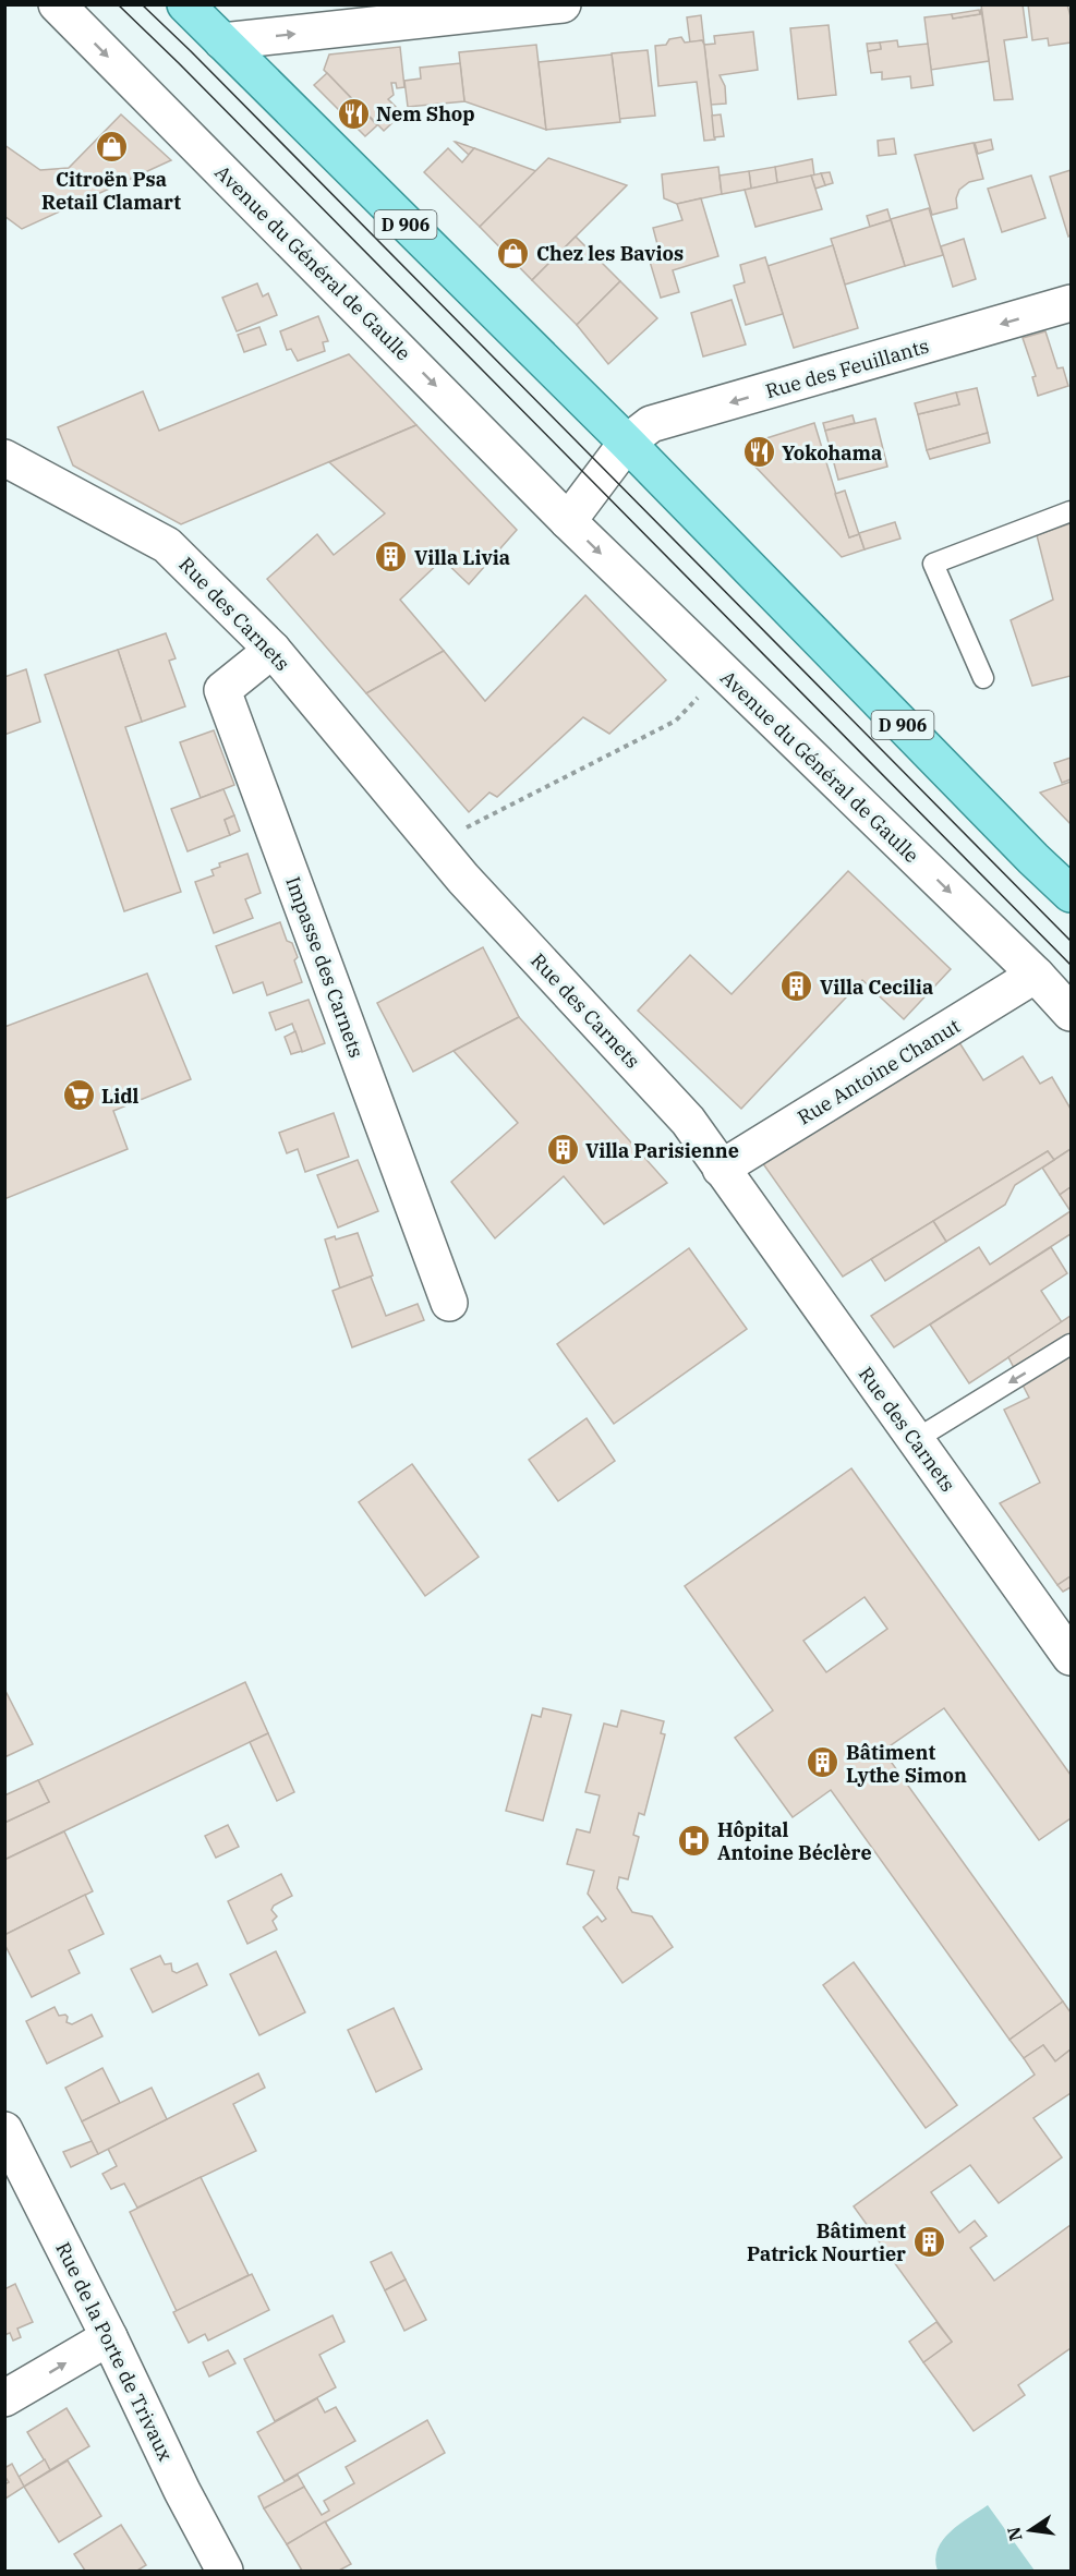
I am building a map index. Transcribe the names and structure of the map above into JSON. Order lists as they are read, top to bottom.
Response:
{
  "streets": {
    "main road": ["D 906"],
    "street": [
      "Avenue du Général de Gaulle",
      "Rue des Feuillants",
      "Rue des Carnets",
      "Impasse des Carnets",
      "Rue Antoine Chanut",
      "Rue de la Porte de Trivaux"
    ]
  },
  "crossings": [
    ["D 906", "Rue des Feuillants"],
    ["Avenue du Général de Gaulle", "Rue Antoine Chanut"],
    ["Rue des Carnets", "Impasse des Carnets"],
    ["Rue des Carnets", "Rue Antoine Chanut"]
  ],
  "one_way": ["Avenue du Général de Gaulle", "Rue des Feuillants"],
  "places": {
    "restaurant": ["Nem Shop", "Yokohama"],
    "shop": ["Citroën Psa Retail Clamart", "Chez les Bavios"],
    "building": [
      "Villa Livia",
      "Villa Cecilia",
      "Villa Parisienne",
      "Bâtiment Lythe Simon",
      "Bâtiment Patrick Nourtier"
    ],
    "supermarket": ["Lidl"],
    "hospital": ["Hôpital Antoine Béclère"]
  },
  "north": "left"
}
